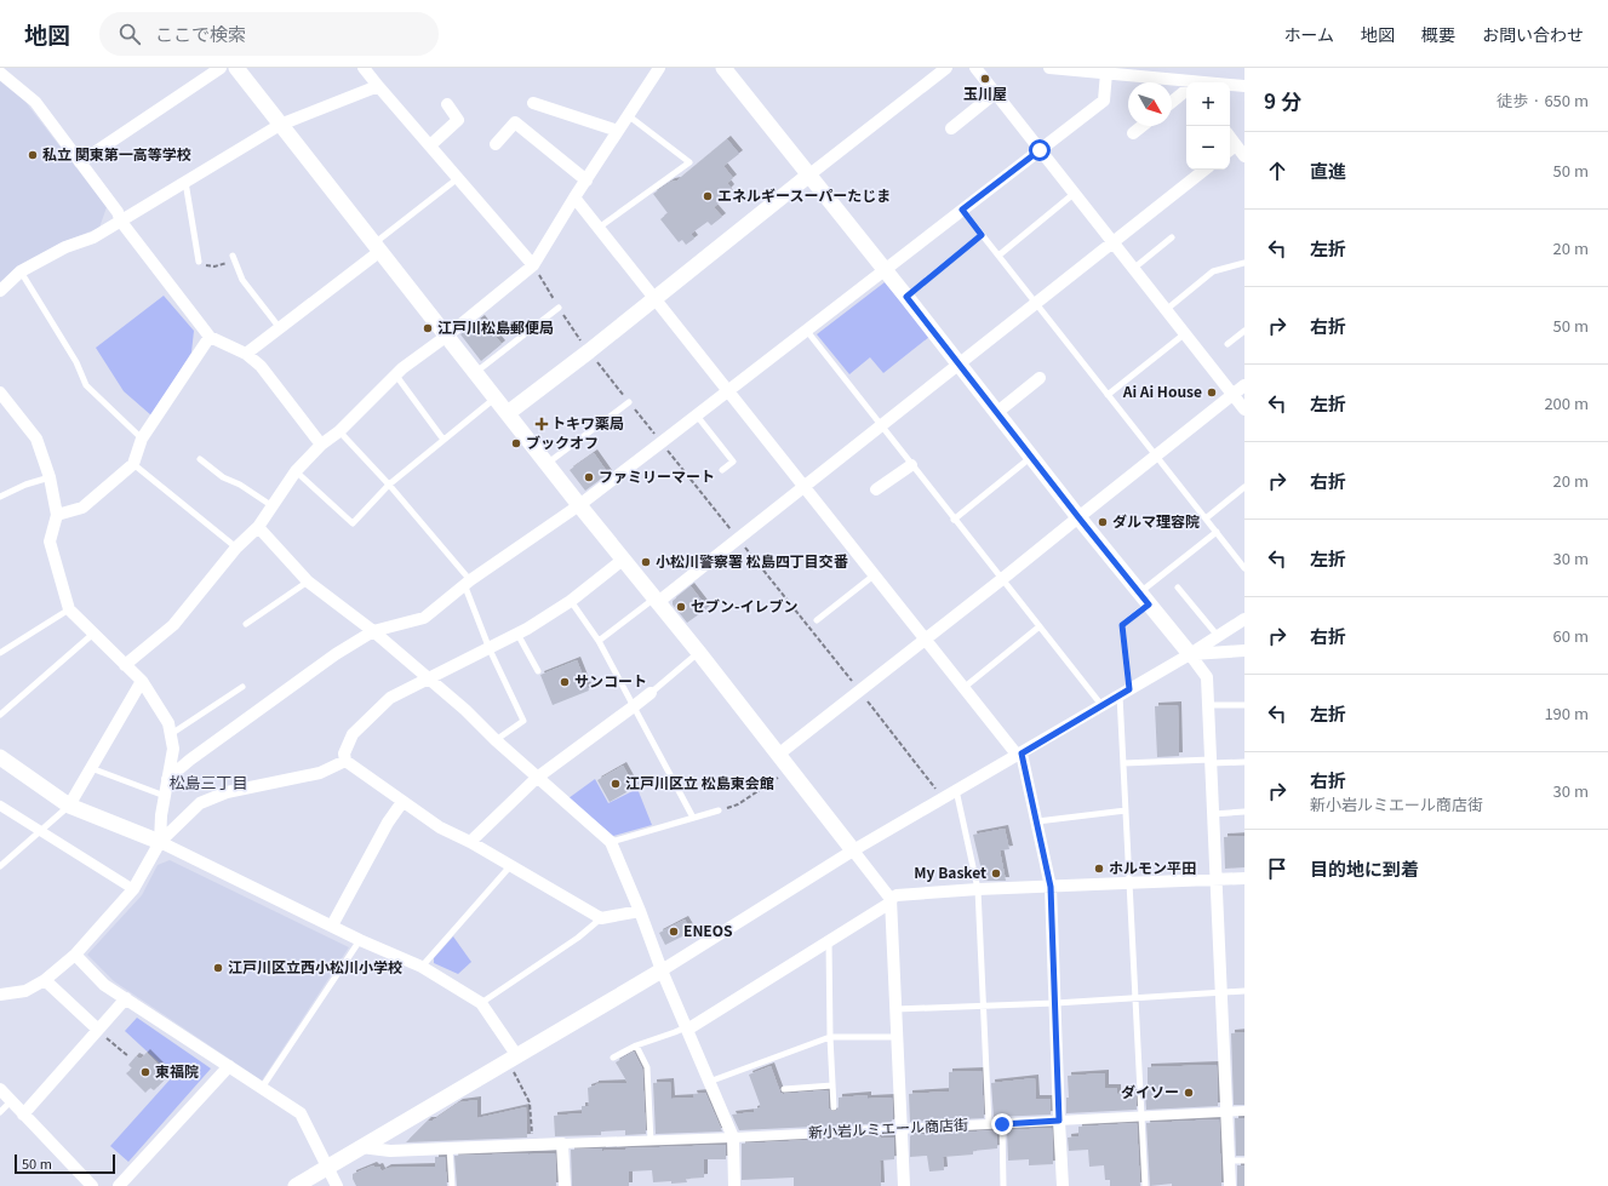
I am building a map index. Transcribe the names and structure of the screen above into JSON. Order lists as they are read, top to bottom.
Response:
{
  "streets": {
    "street": ["新小岩ルミエール商店街"]
  },
  "districts": ["松島三丁目"],
  "places": {
    "other": [
      "玉川屋",
      "私立 関東第一高等学校",
      "エネルギースーパーたじま",
      "江戸川松島郵便局",
      "Ai Ai House",
      "ブックオフ",
      "ファミリーマート",
      "ダルマ理容院",
      "小松川警察署 松島四丁目交番",
      "セブン-イレブン",
      "サンコート",
      "江戸川区立 松島東会館",
      "ホルモン平田",
      "My Basket",
      "ENEOS",
      "江戸川区立西小松川小学校",
      "東福院",
      "ダイソー"
    ],
    "health": ["トキワ薬局"]
  },
  "scale_bar": "50 m",
  "north": "bottom right",
  "page": {
    "header": "地図",
    "search": "ここで検索",
    "nav": [
      "ホーム",
      "地図",
      "概要",
      "お問い合わせ"
    ],
    "heading": ["9 分", "徒歩 · 650 m"],
    "map_buttons": ["+", "−"],
    "list": [
      ["直進", "50 m"],
      ["左折", "20 m"],
      ["右折", "50 m"],
      ["左折", "200 m"],
      ["右折", "20 m"],
      ["左折", "30 m"],
      ["右折", "60 m"],
      ["左折", "190 m"],
      ["右折", "新小岩ルミエール商店街", "30 m"],
      "目的地に到着"
    ],
    "scale": "50 m"
  }
}
